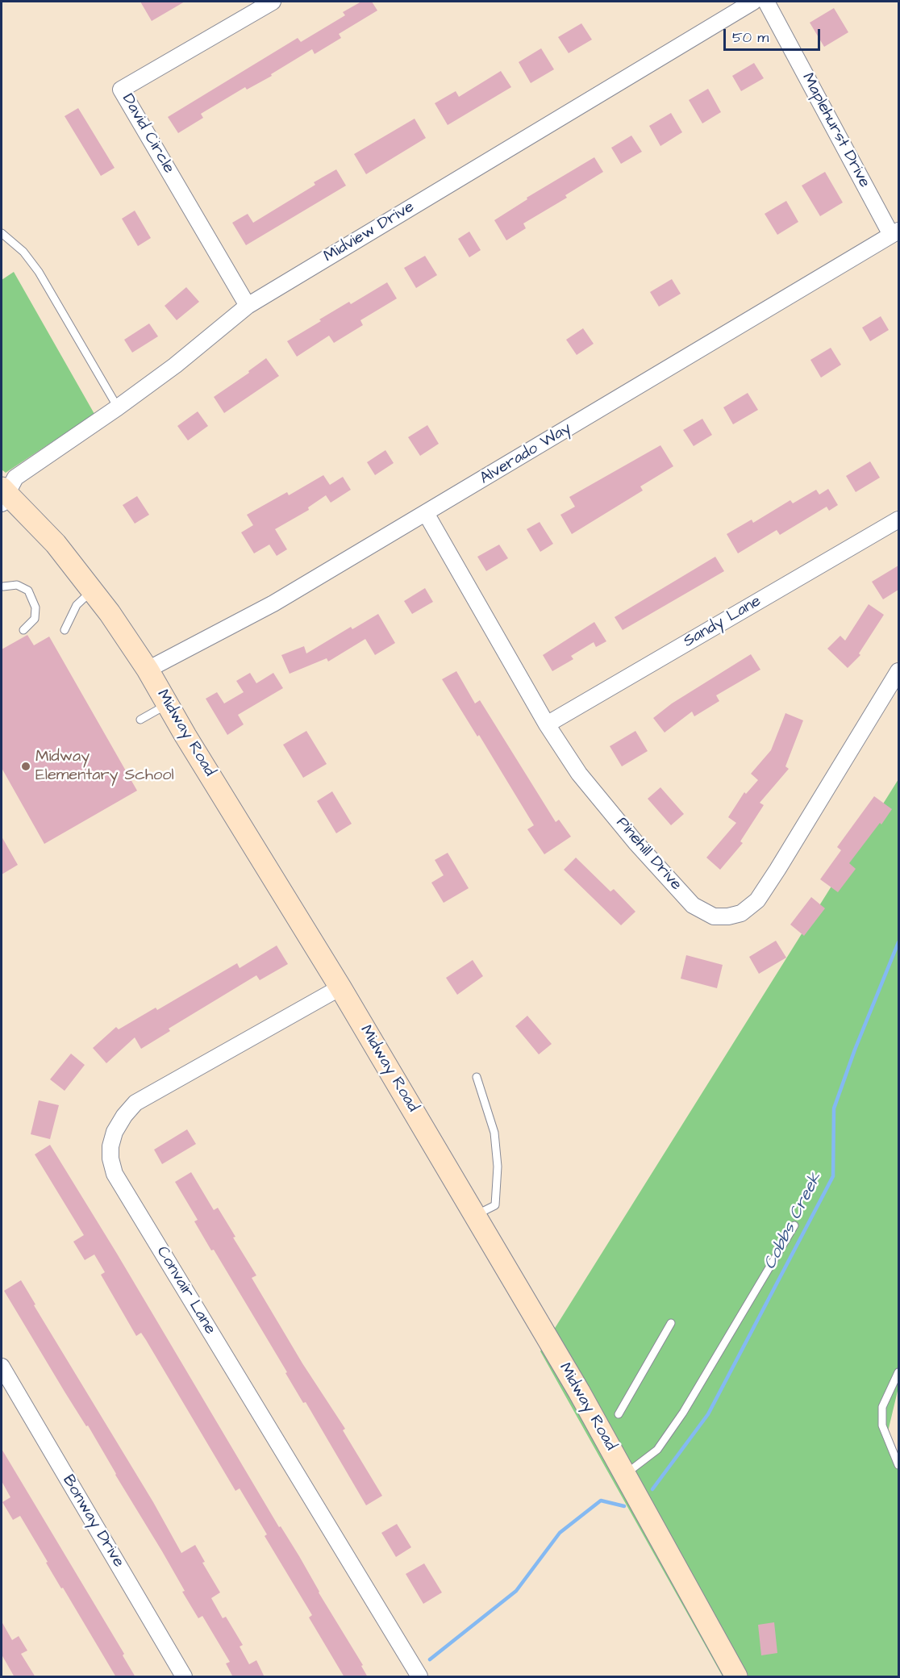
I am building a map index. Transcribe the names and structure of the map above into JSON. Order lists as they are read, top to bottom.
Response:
{
  "streets": {
    "street": [
      "Maplehurst Drive",
      "David Circle",
      "Midview Drive",
      "Alverado Way",
      "Sandy Lane",
      "Midway Road",
      "Pinehill Drive",
      "Convair Lane",
      "Bonway Drive"
    ]
  },
  "crossings": [
    ["Maplehurst Drive", "Alverado Way"],
    ["David Circle", "Midview Drive"],
    ["Midview Drive", "Midway Road"],
    ["Alverado Way", "Midway Road"],
    ["Alverado Way", "Pinehill Drive"],
    ["Sandy Lane", "Pinehill Drive"],
    ["Midway Road", "Convair Lane"]
  ],
  "water": ["Cobbs Creek"],
  "places": ["Midway Elementary School"],
  "scale_bar": "50 m"
}
